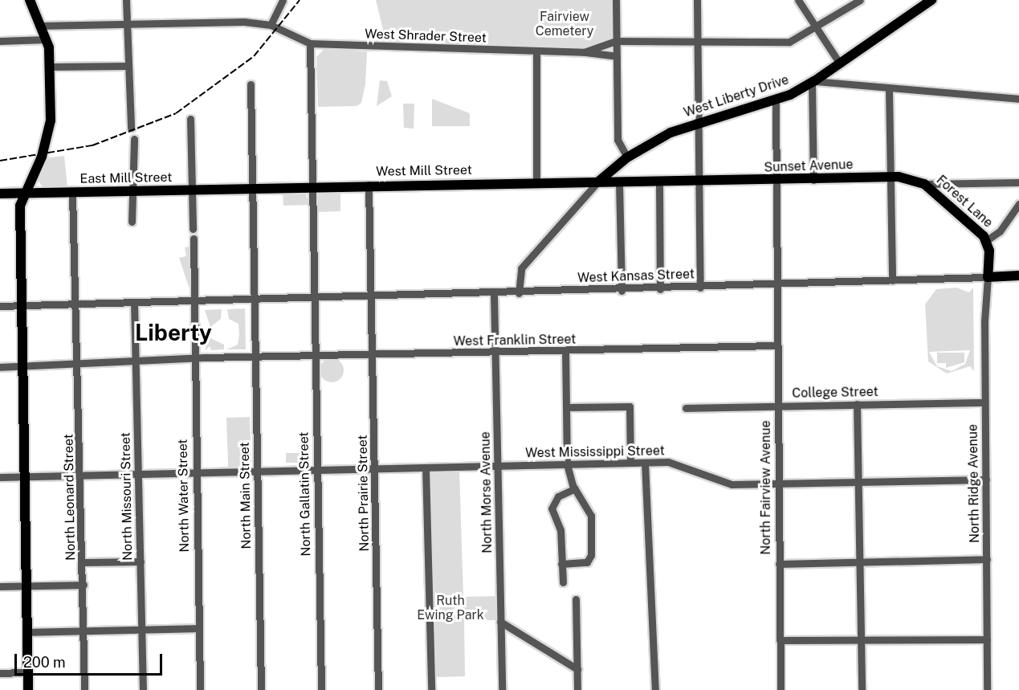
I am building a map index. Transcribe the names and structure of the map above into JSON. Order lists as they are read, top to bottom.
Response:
{
  "streets": {
    "main road": [
      "West Liberty Drive",
      "Sunset Avenue",
      "West Mill Street",
      "East Mill Street",
      "Forest Lane",
      "West Kansas Street"
    ],
    "street": [
      "West Shrader Street",
      "West Franklin Street",
      "College Street",
      "West Mississippi Street",
      "North Ridge Avenue",
      "North Fairview Avenue",
      "North Morse Avenue",
      "North Prairie Street",
      "North Gallatin Street",
      "North Water Street",
      "North Main Street",
      "North Missouri Street",
      "North Leonard Street"
    ]
  },
  "crossings": [
    ["West Shrader Street", "North Gallatin Street"],
    ["West Liberty Drive", "Sunset Avenue"],
    ["West Liberty Drive", "West Mill Street"],
    ["West Liberty Drive", "North Fairview Avenue"],
    ["Sunset Avenue", "West Mill Street"],
    ["Sunset Avenue", "Forest Lane"],
    ["Sunset Avenue", "North Fairview Avenue"],
    ["West Mill Street", "East Mill Street"],
    ["West Mill Street", "North Prairie Street"],
    ["West Mill Street", "North Gallatin Street"],
    ["West Mill Street", "North Main Street"],
    ["East Mill Street", "North Main Street"],
    ["East Mill Street", "North Leonard Street"],
    ["West Kansas Street", "North Ridge Avenue"],
    ["West Kansas Street", "North Fairview Avenue"],
    ["West Kansas Street", "North Morse Avenue"],
    ["West Kansas Street", "North Prairie Street"],
    ["West Kansas Street", "North Gallatin Street"],
    ["West Kansas Street", "North Water Street"],
    ["West Kansas Street", "North Main Street"],
    ["West Kansas Street", "North Missouri Street"],
    ["West Kansas Street", "North Leonard Street"],
    ["West Franklin Street", "North Fairview Avenue"],
    ["West Franklin Street", "North Morse Avenue"],
    ["West Franklin Street", "North Prairie Street"],
    ["West Franklin Street", "North Gallatin Street"],
    ["West Franklin Street", "North Water Street"],
    ["West Franklin Street", "North Main Street"],
    ["West Franklin Street", "North Missouri Street"],
    ["West Franklin Street", "North Leonard Street"],
    ["College Street", "North Ridge Avenue"],
    ["College Street", "North Fairview Avenue"],
    ["West Mississippi Street", "North Ridge Avenue"],
    ["West Mississippi Street", "North Fairview Avenue"],
    ["West Mississippi Street", "North Morse Avenue"],
    ["West Mississippi Street", "North Prairie Street"],
    ["West Mississippi Street", "North Gallatin Street"],
    ["West Mississippi Street", "North Water Street"],
    ["West Mississippi Street", "North Main Street"],
    ["West Mississippi Street", "North Missouri Street"],
    ["West Mississippi Street", "North Leonard Street"]
  ],
  "districts": ["Liberty"],
  "parks": ["Fairview Cemetery", "Ruth Ewing Park"],
  "scale_bar": "200 m"
}
